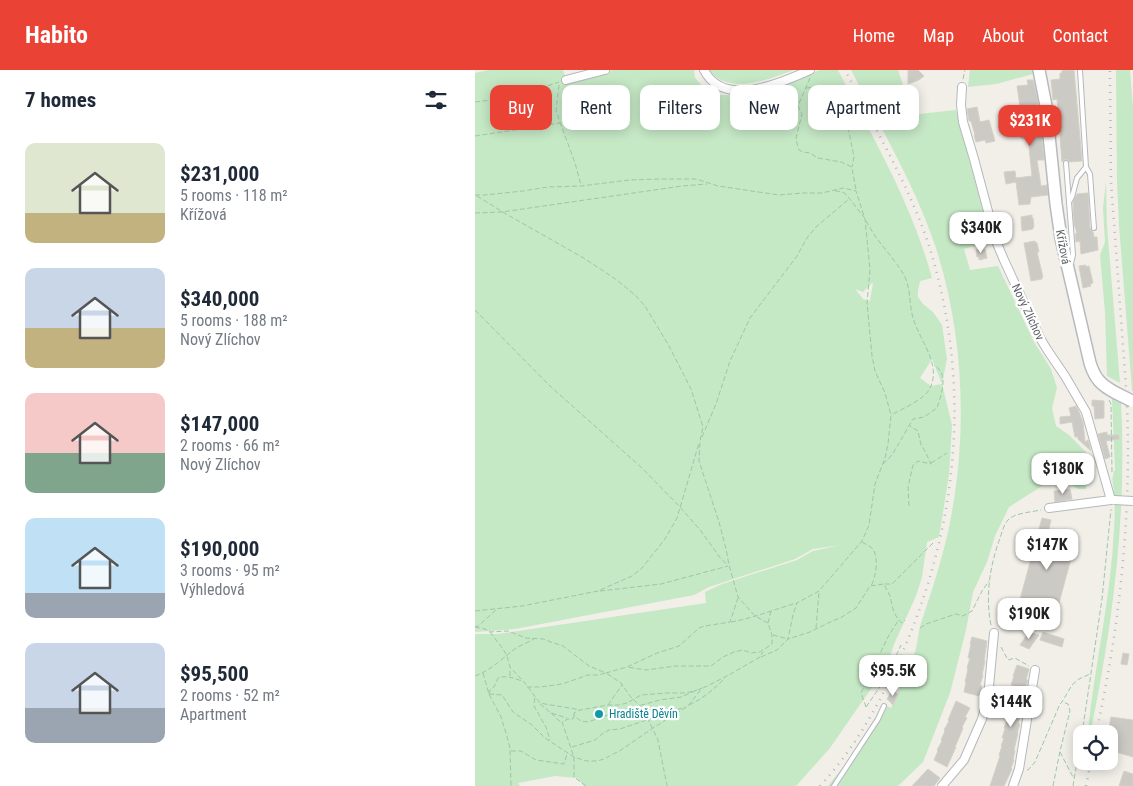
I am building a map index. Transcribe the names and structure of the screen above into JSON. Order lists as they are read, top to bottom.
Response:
{
  "streets": {
    "street": ["Křížová", "Nový Zlíchov"]
  },
  "places": ["Hradiště Děvín"],
  "page": {
    "header": "Habito",
    "nav": [
      "Home",
      "Map",
      "About",
      "Contact"
    ],
    "heading": "7 homes",
    "chip": [
      "Buy",
      "Rent",
      "Filters",
      "New",
      "Apartment"
    ],
    "price": [
      "$231K",
      "$340K",
      "$180K",
      "$147K",
      "$190K",
      "$95.5K",
      "$144K"
    ],
    "list": [
      {
        "name": "$231,000",
        "note": "5 rooms · 118 m² · Křížová"
      },
      {
        "name": "$340,000",
        "note": "5 rooms · 188 m² · Nový Zlíchov"
      },
      {
        "name": "$147,000",
        "note": "2 rooms · 66 m² · Nový Zlíchov"
      },
      {
        "name": "$190,000",
        "note": "3 rooms · 95 m² · Výhledová"
      },
      {
        "name": "$95,500",
        "note": "2 rooms · 52 m² · Apartment"
      }
    ]
  }
}
